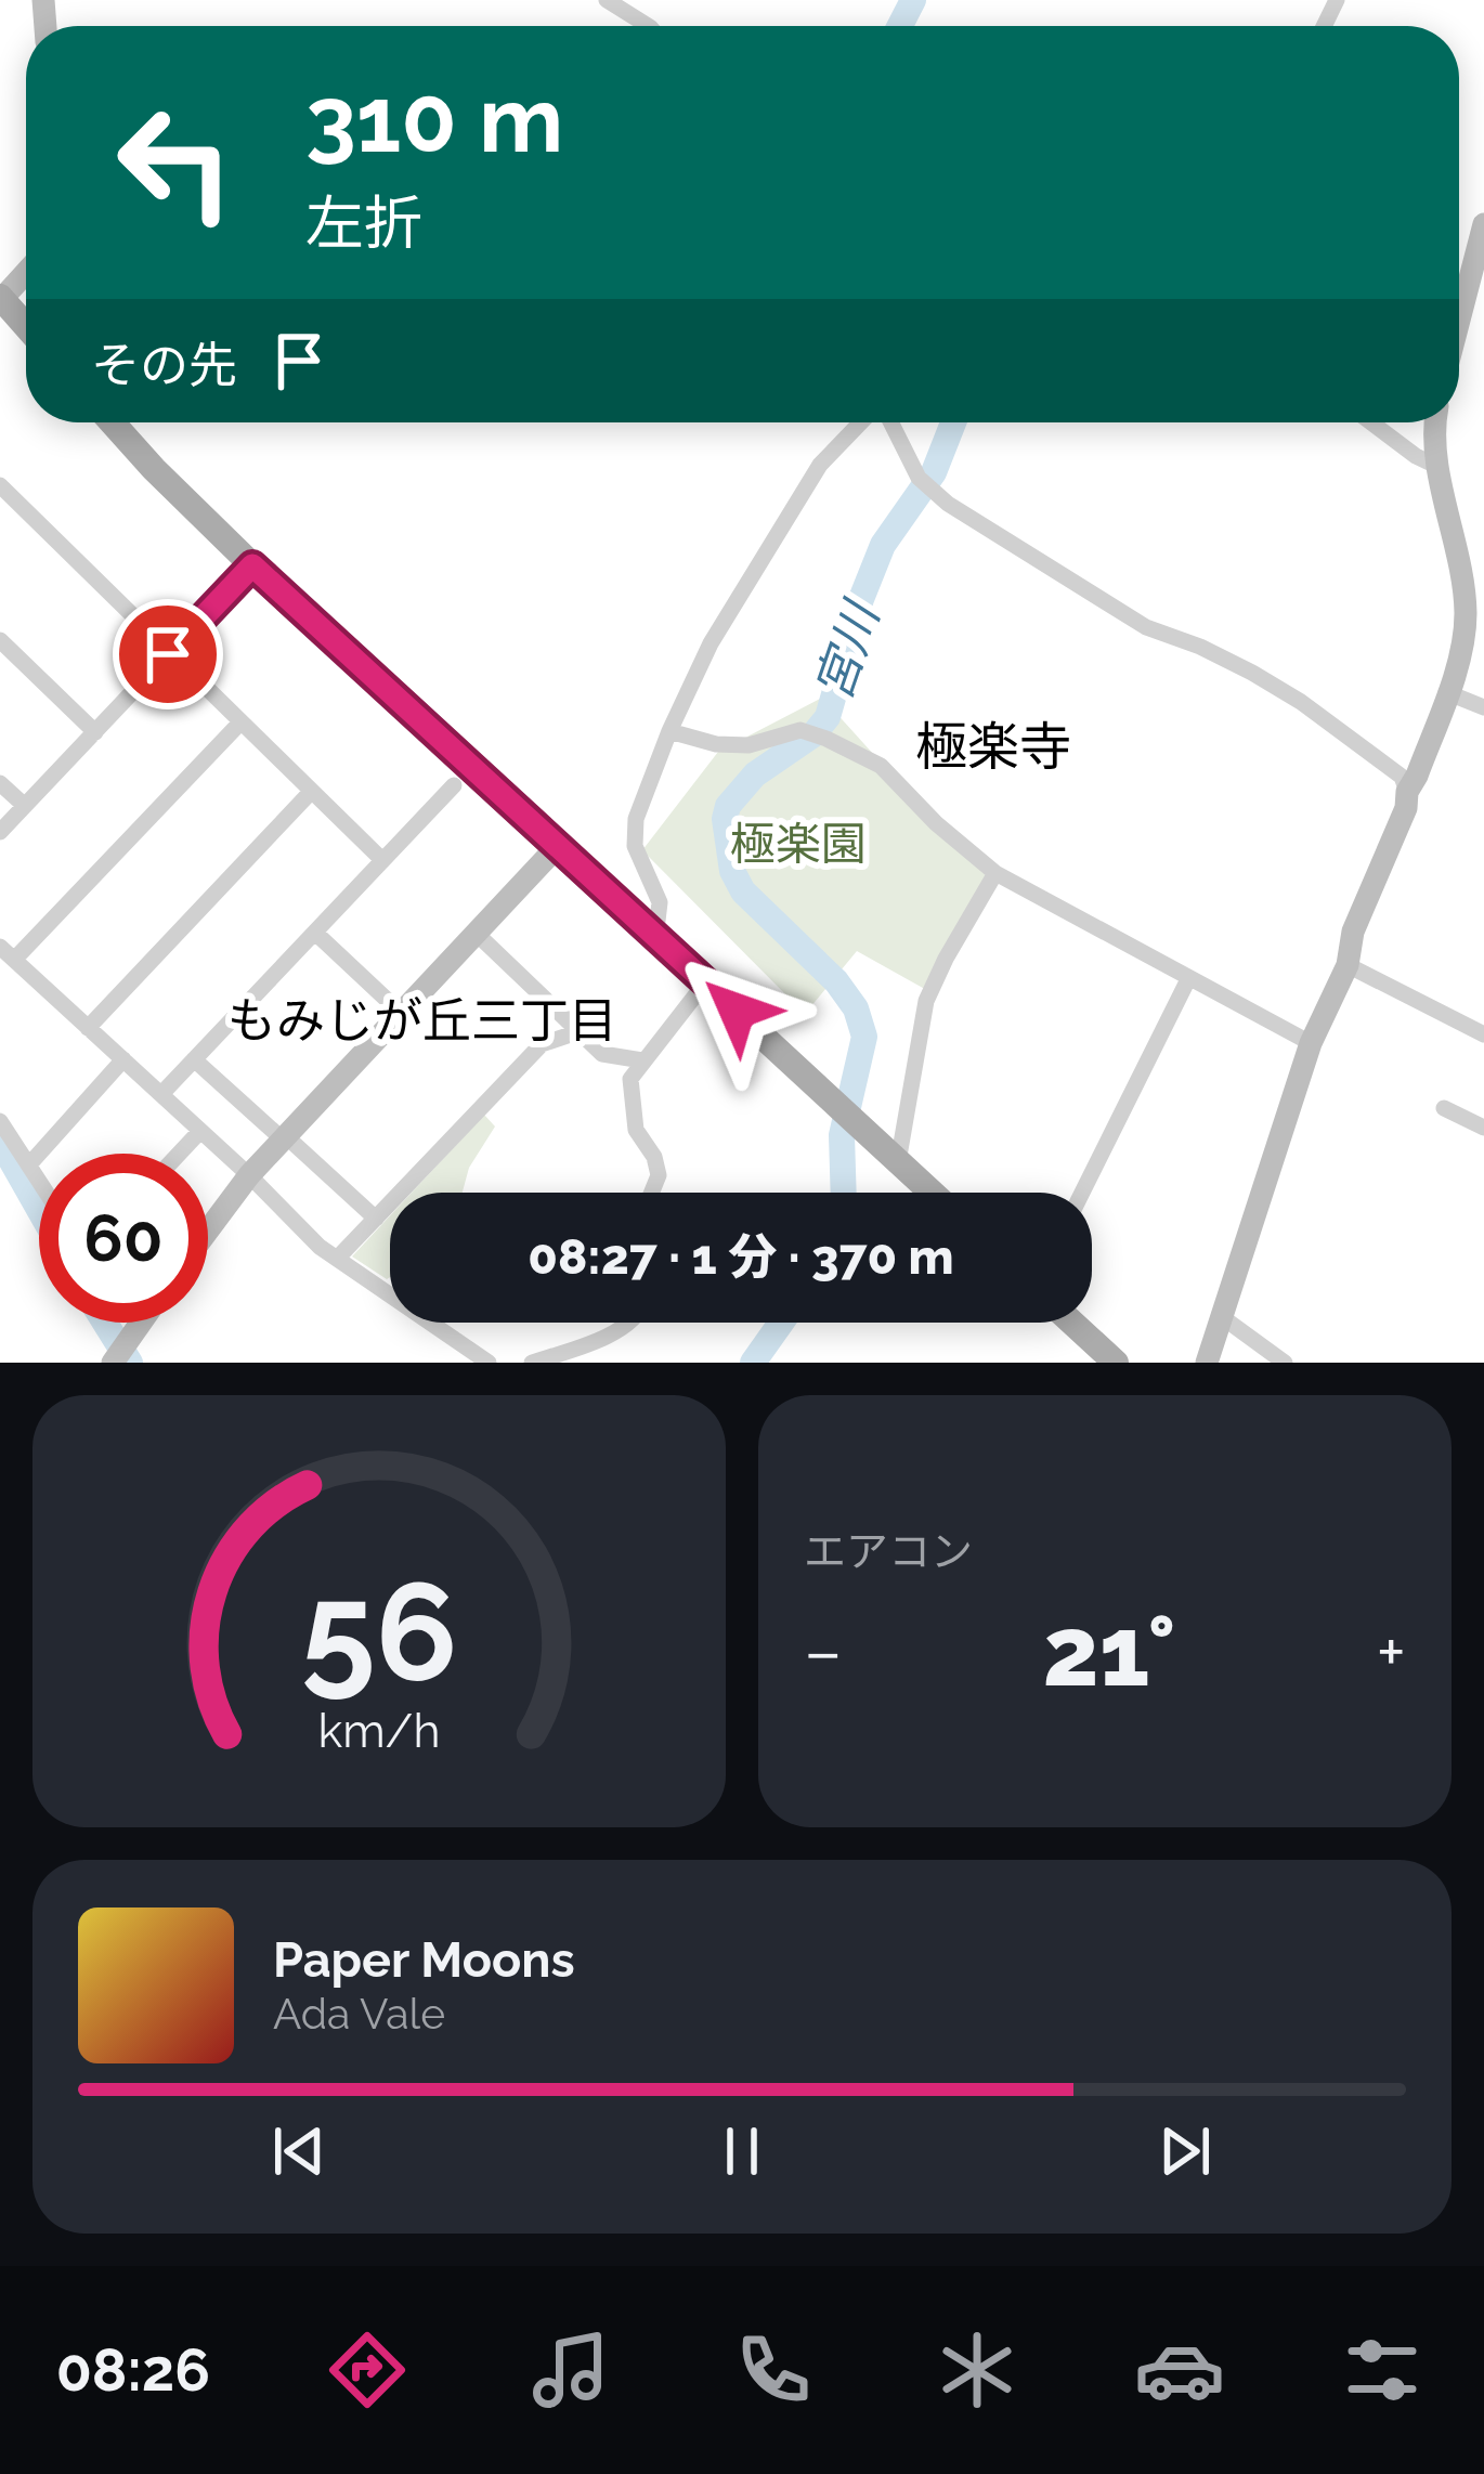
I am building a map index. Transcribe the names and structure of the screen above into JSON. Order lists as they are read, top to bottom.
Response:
{
  "districts": ["極楽寺", "もみじが丘三丁目"],
  "water": ["宮川"],
  "parks": ["極楽園"],
  "page": {
    "turn": ["310 m", "左折"],
    "then": "その先",
    "limit": "60",
    "trip": "08:27 · 1 分 · 370 m",
    "tile": "エアコン",
    "heat": ["−", "21°", "+"],
    "song": ["Paper Moons", "Ada Vale"],
    "tabs": "08:26",
    "gauge": ["56", "km/h"]
  }
}
